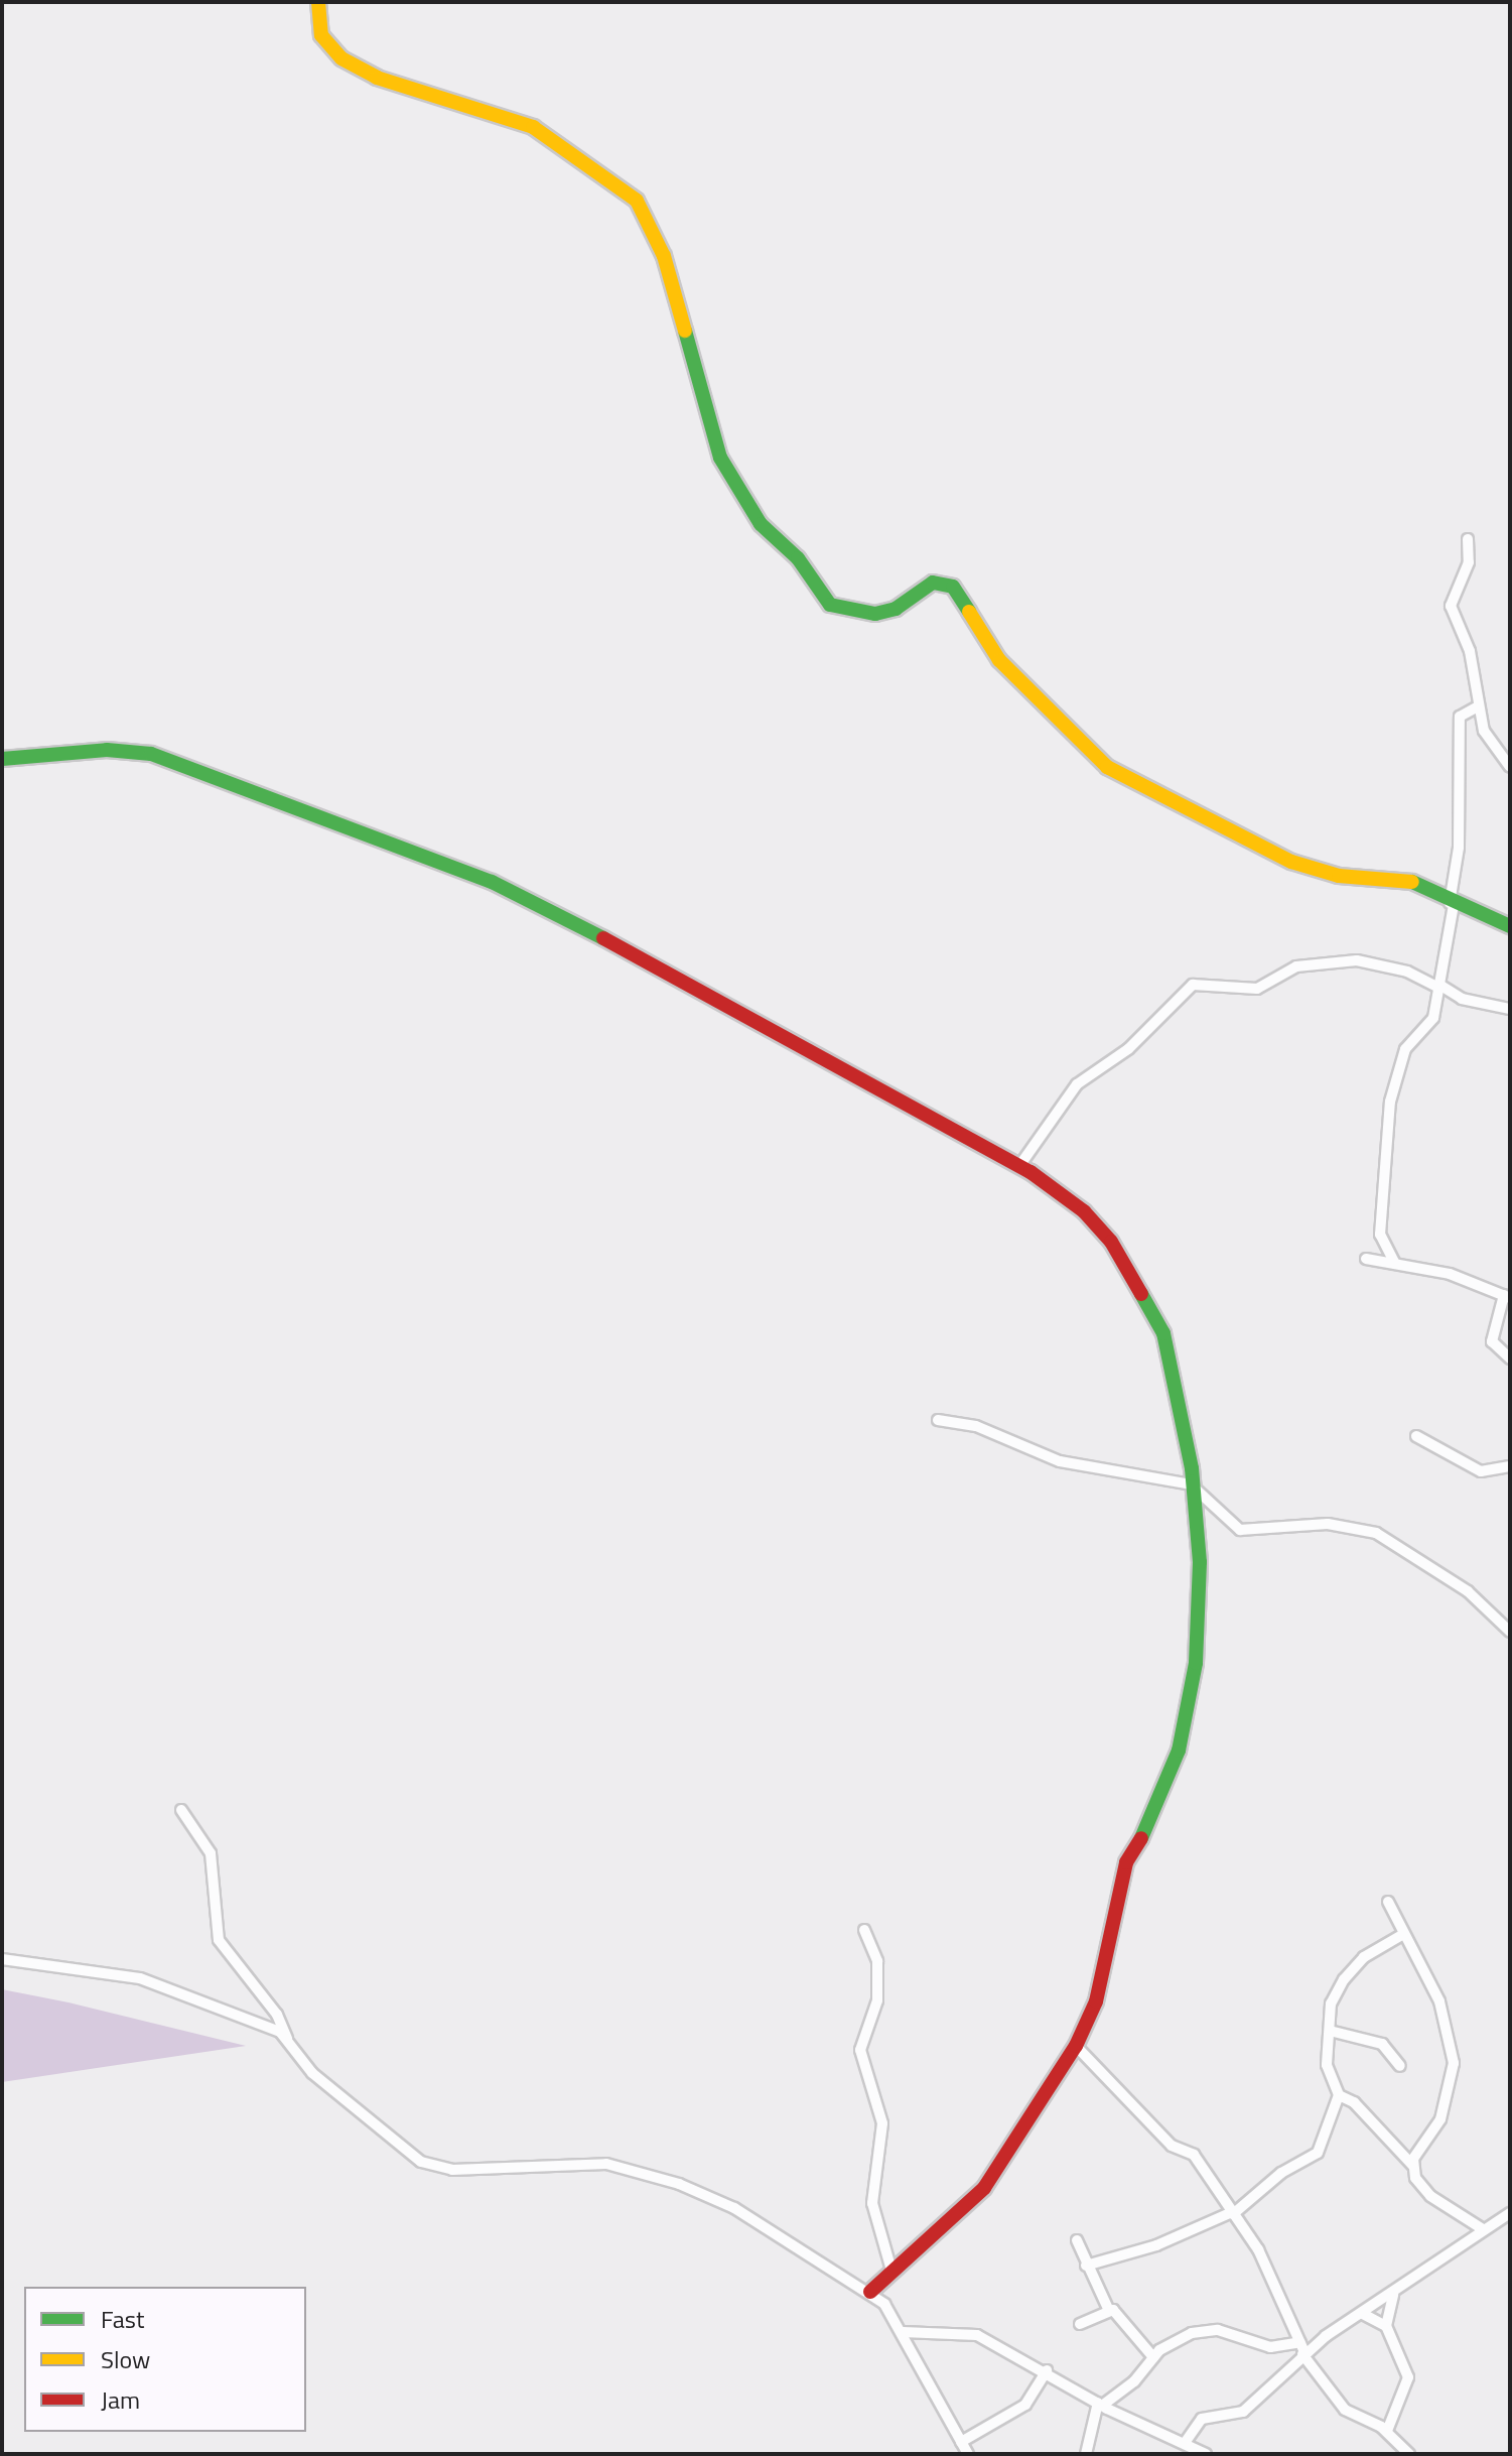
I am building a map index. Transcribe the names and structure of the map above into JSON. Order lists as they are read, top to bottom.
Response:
{
  "legend": ["Fast", "Slow", "Jam"]
}
